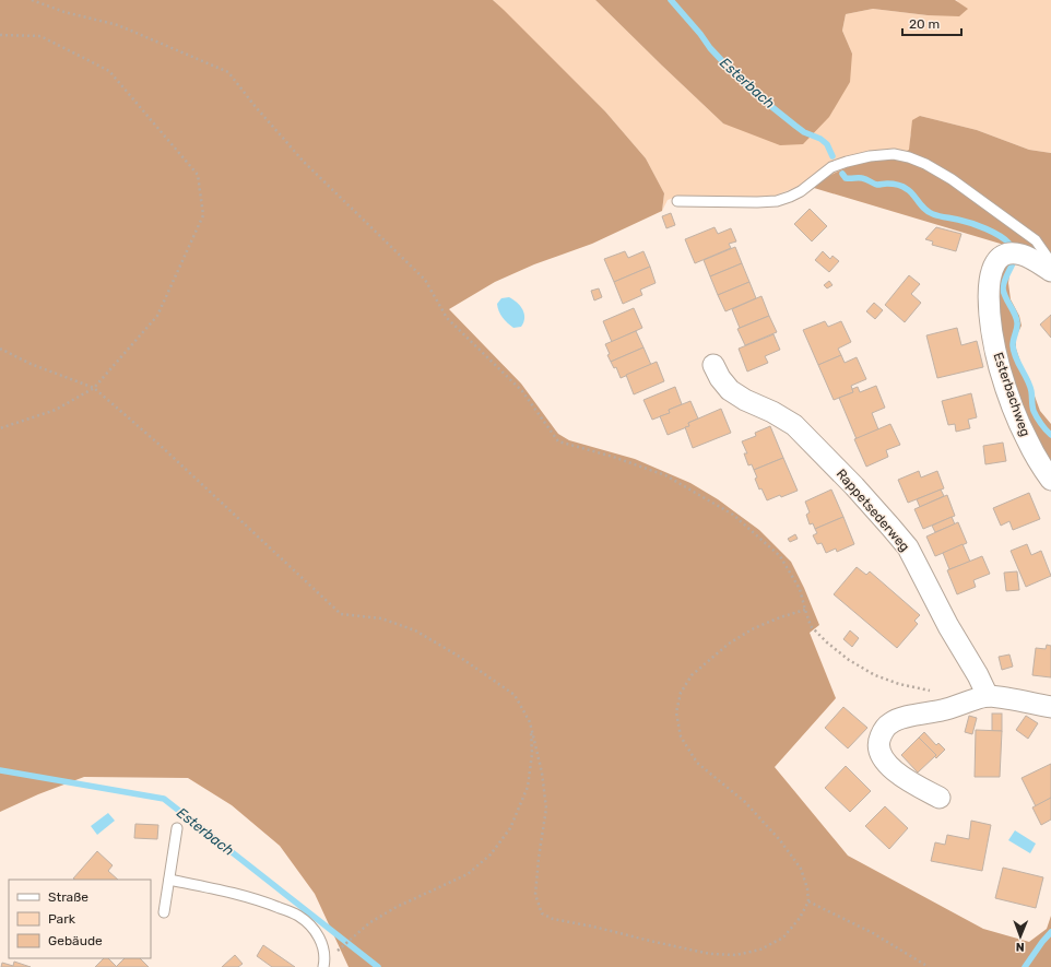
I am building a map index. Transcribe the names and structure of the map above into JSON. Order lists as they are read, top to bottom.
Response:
{
  "streets": {
    "street": ["Esterbachweg", "Rappetsederweg"]
  },
  "water": ["Esterbach"],
  "legend": ["Straße", "Park", "Gebäude"],
  "scale_bar": "20 m",
  "north": "bottom"
}
